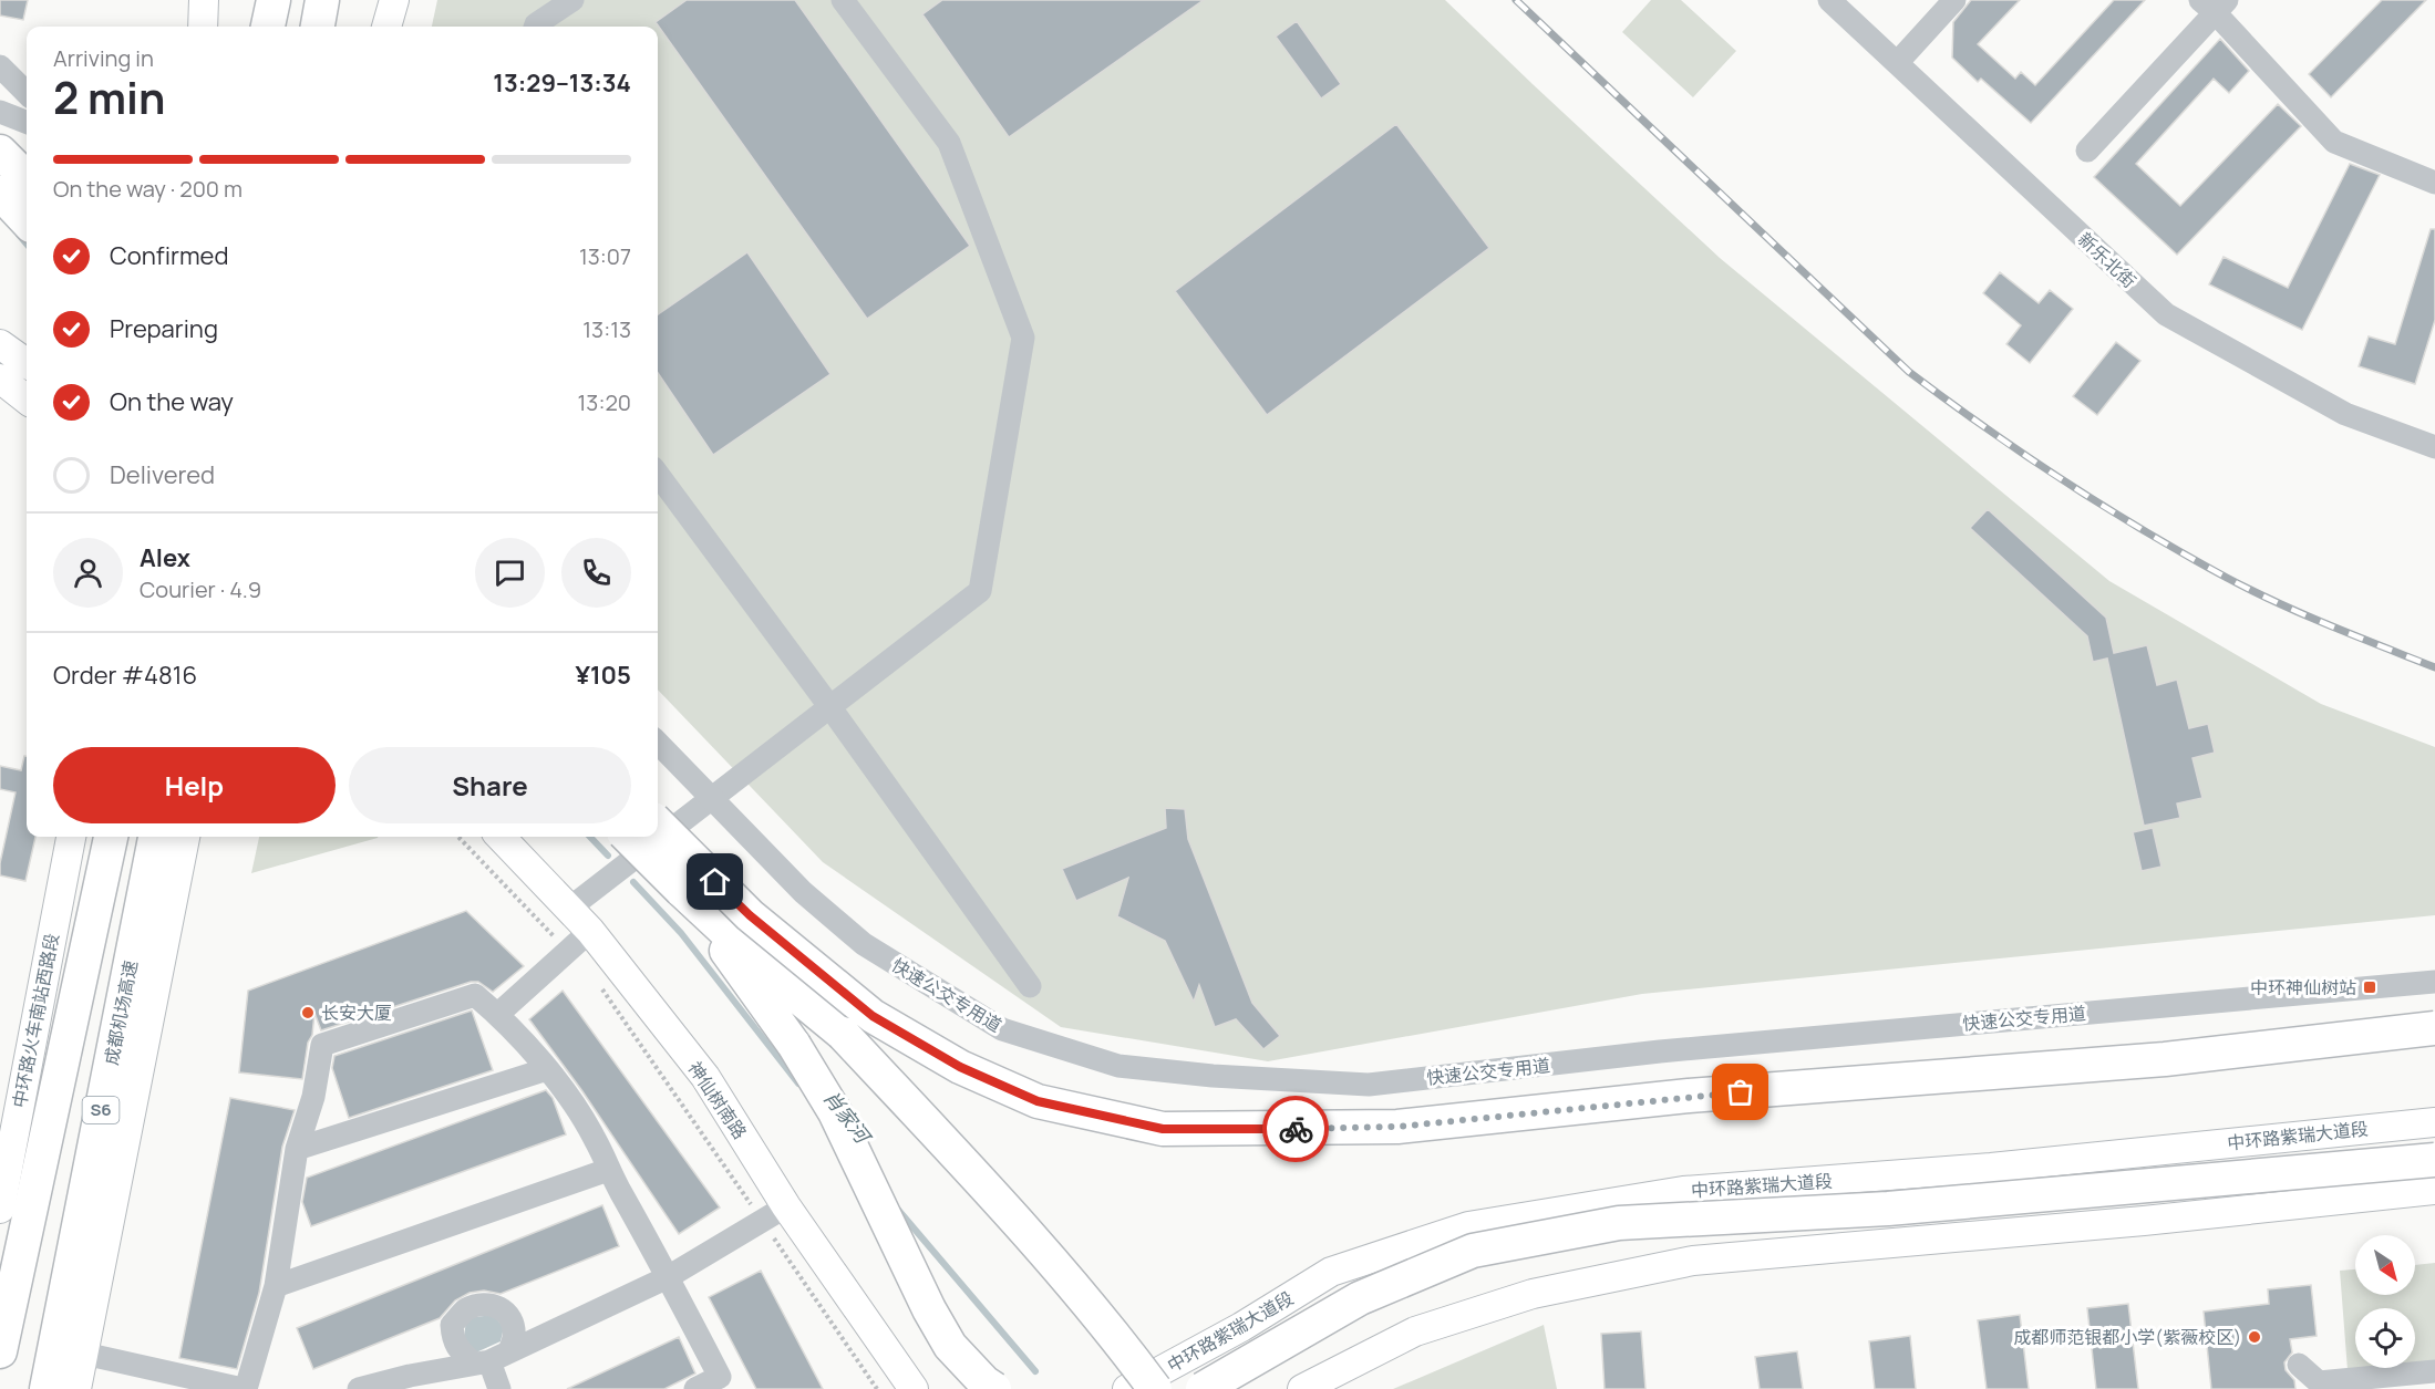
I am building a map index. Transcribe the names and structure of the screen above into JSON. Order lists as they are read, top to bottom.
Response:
{
  "streets": {
    "highway": ["成都机场高速", "S6"],
    "main road": ["中环路火车南站西路段", "神仙树南路", "中环路紫瑞大道段"],
    "street": ["新乐北街", "快速公交专用道"]
  },
  "water": ["肖家河"],
  "places": {
    "transit": ["中环神仙树站"],
    "other": ["长安大厦", "成都师范银都小学(紫薇校区)"]
  },
  "north": "bottom right",
  "page": {
    "heading": ["2 min", "Arriving in", "13:29–13:34"],
    "panel": [
      "Alex",
      "Courier · 4.9",
      "Order #4816",
      "¥105"
    ],
    "bar": "On the way · 200 m",
    "list": [
      ["Confirmed", "13:07"],
      ["Preparing", "13:13"],
      ["On the way", "13:20"],
      "Delivered"
    ],
    "buttons": ["Help", "Share"]
  }
}
